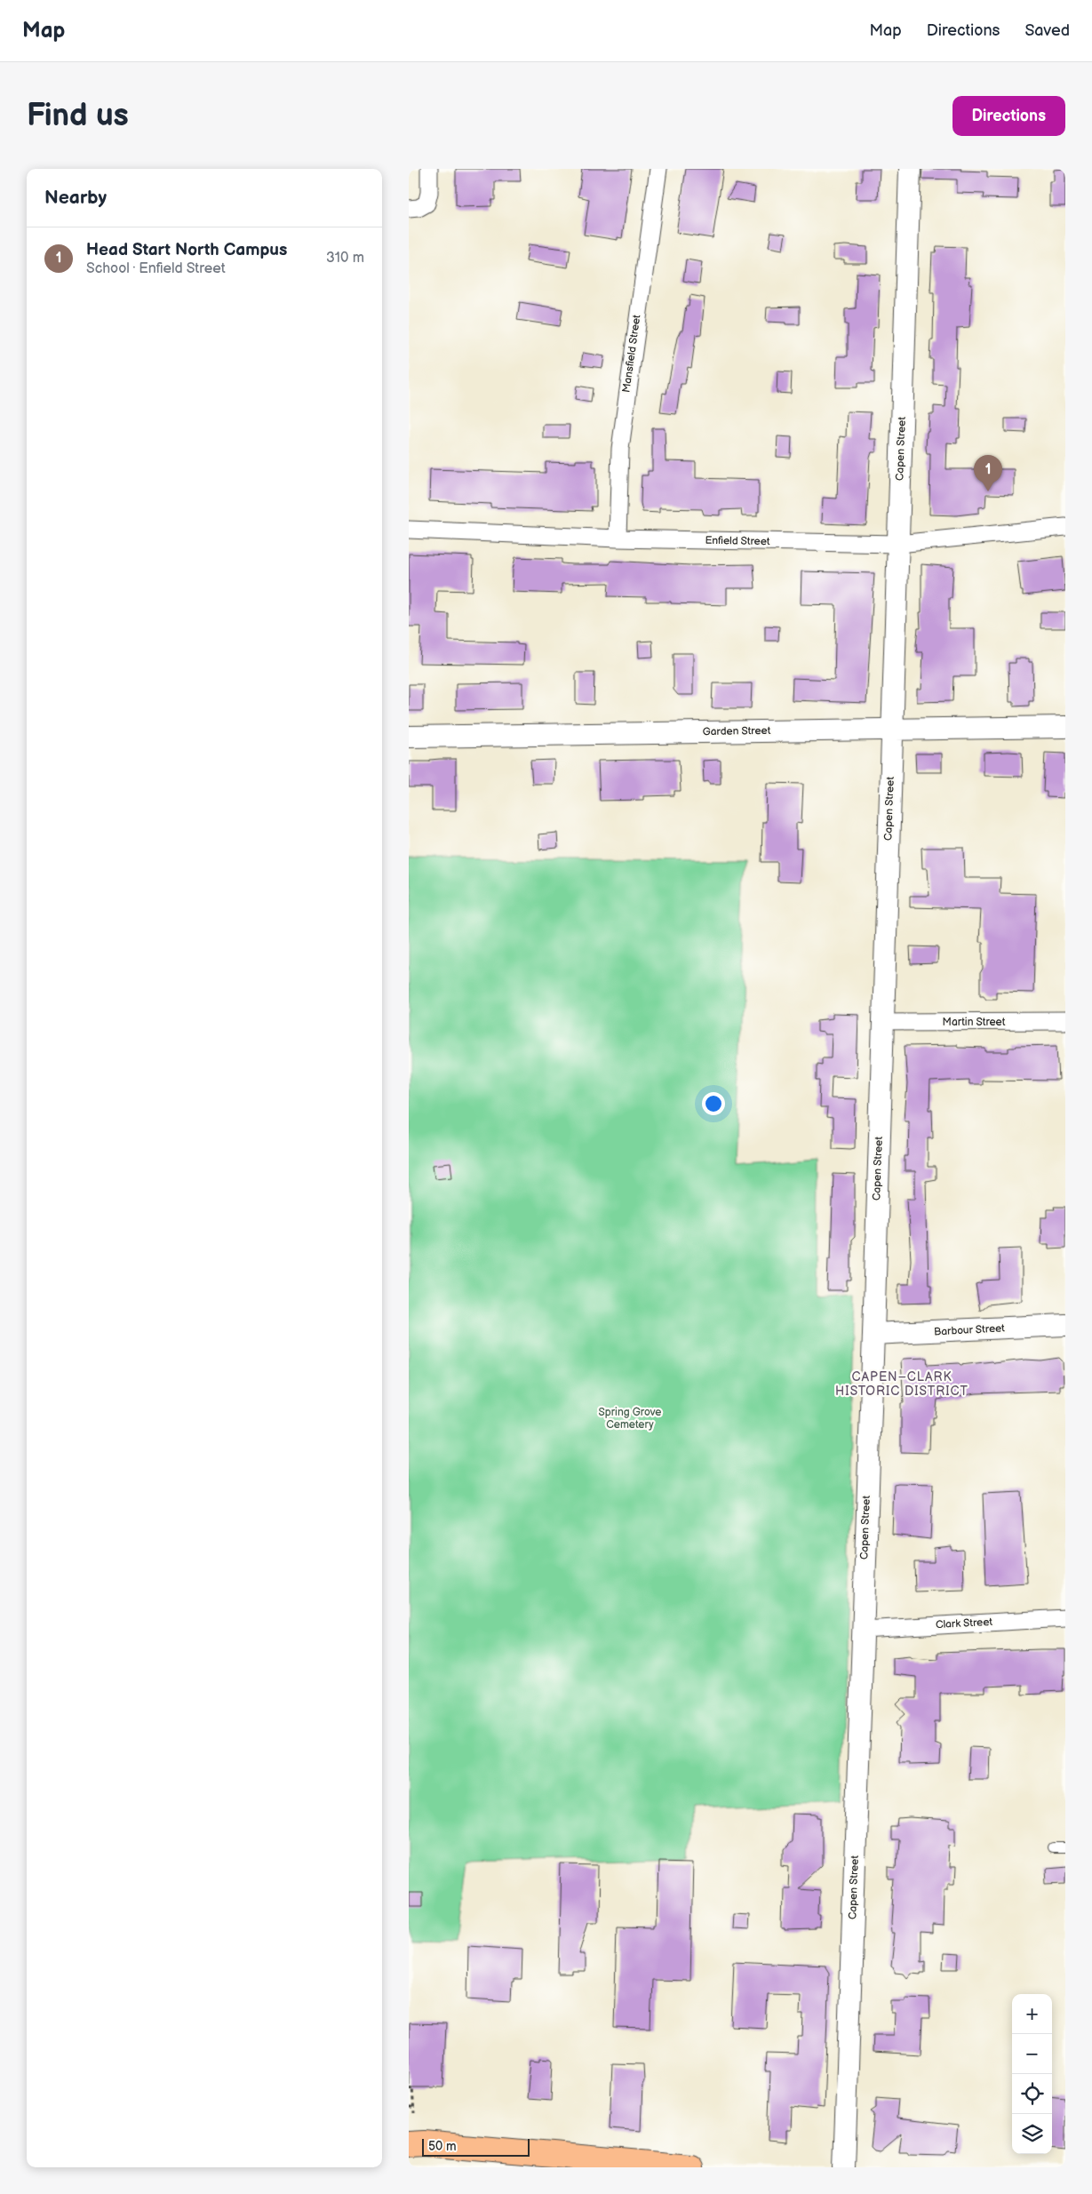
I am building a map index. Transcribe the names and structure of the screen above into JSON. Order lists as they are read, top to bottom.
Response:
{
  "streets": {
    "street": [
      "Mansfield Street",
      "Capen Street",
      "Enfield Street",
      "Garden Street",
      "Martin Street",
      "Barbour Street",
      "Clark Street"
    ]
  },
  "crossings": [
    ["Mansfield Street", "Enfield Street"],
    ["Capen Street", "Enfield Street"],
    ["Capen Street", "Garden Street"],
    ["Capen Street", "Martin Street"],
    ["Capen Street", "Barbour Street"],
    ["Capen Street", "Clark Street"]
  ],
  "districts": ["CAPEN–CLARK HISTORIC DISTRICT"],
  "parks": ["Spring Grove Cemetery"],
  "scale_bar": "50 m",
  "page": {
    "header": "Map",
    "nav": ["Map", "Directions", "Saved"],
    "buttons": "Directions",
    "title": "Find us",
    "heading": "Nearby",
    "list": [
      {
        "mark": "1",
        "name": "Head Start North Campus",
        "note": "School · Enfield Street",
        "value": "310 m"
      }
    ],
    "pins": "1",
    "map_buttons": ["+", "−"],
    "scale": "50 m"
  }
}
